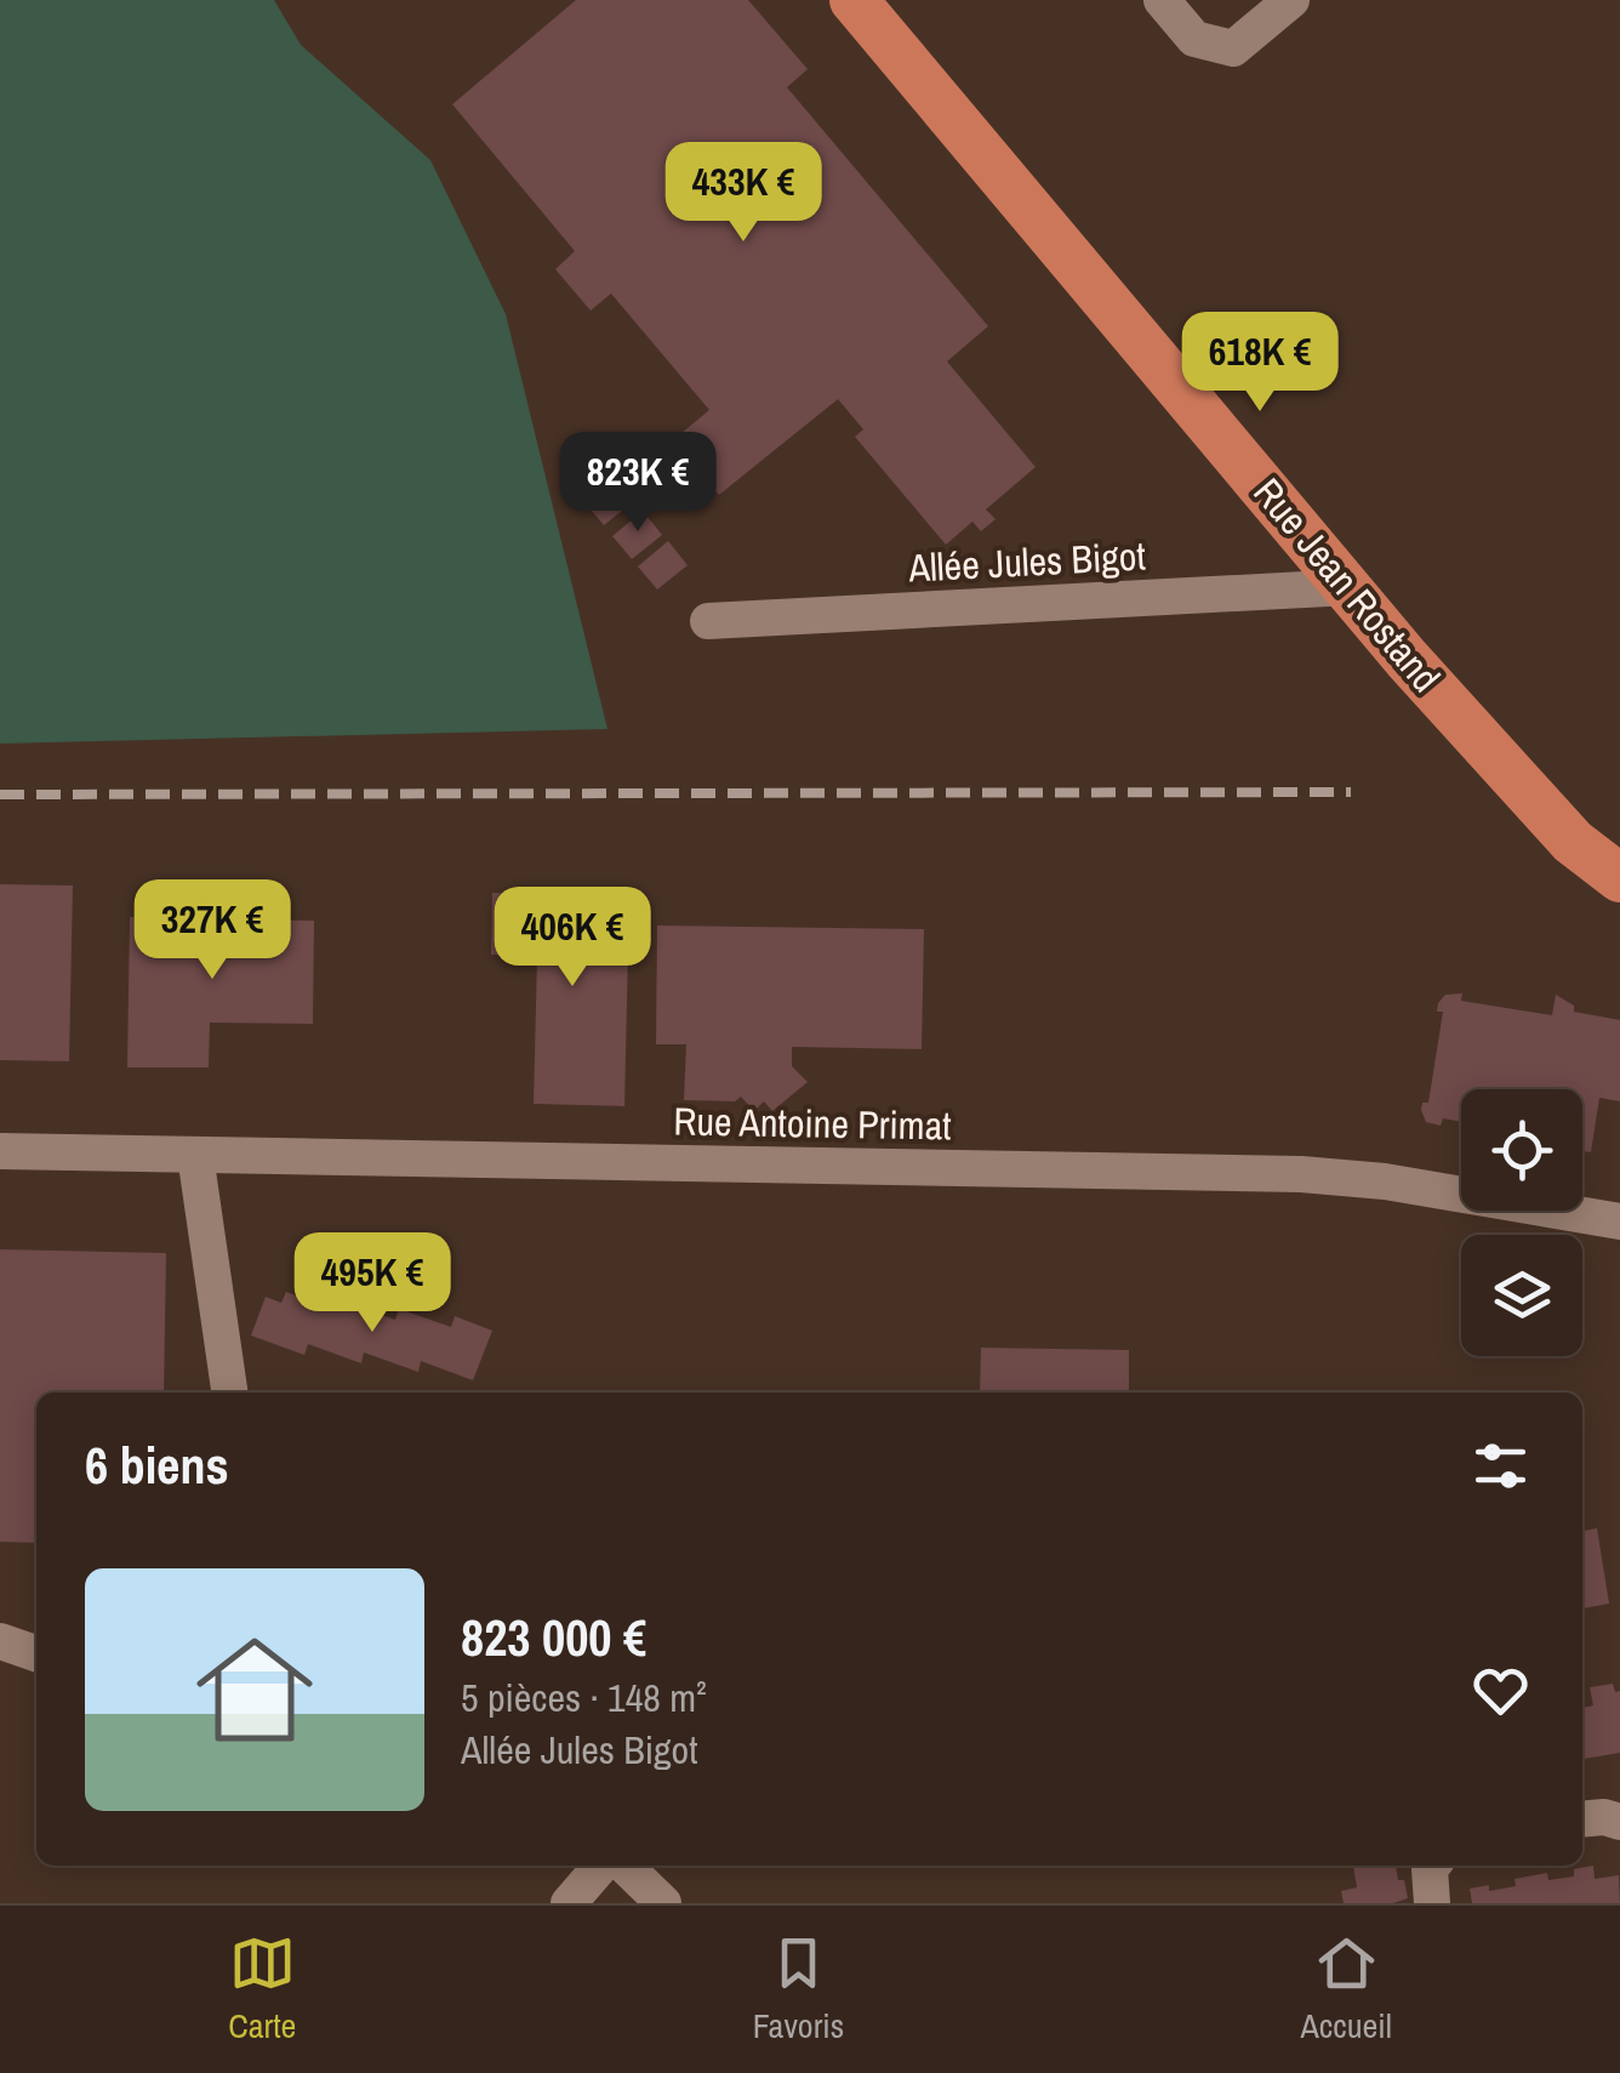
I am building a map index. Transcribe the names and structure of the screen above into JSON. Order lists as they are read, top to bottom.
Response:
{
  "streets": {
    "main road": ["Rue Jean Rostand"],
    "street": ["Allée Jules Bigot", "Rue Antoine Primat"]
  },
  "crossings": [
    ["Allée Jules Bigot", "Rue Jean Rostand"]
  ],
  "page": {
    "price": [
      "433K €",
      "618K €",
      "823K €",
      "327K €",
      "406K €",
      "495K €"
    ],
    "heading": "6 biens",
    "list": [
      {
        "name": "823 000 €",
        "note": "5 pièces · 148 m² · Allée Jules Bigot"
      }
    ],
    "tabs": ["Carte", "Favoris", "Accueil"]
  }
}
